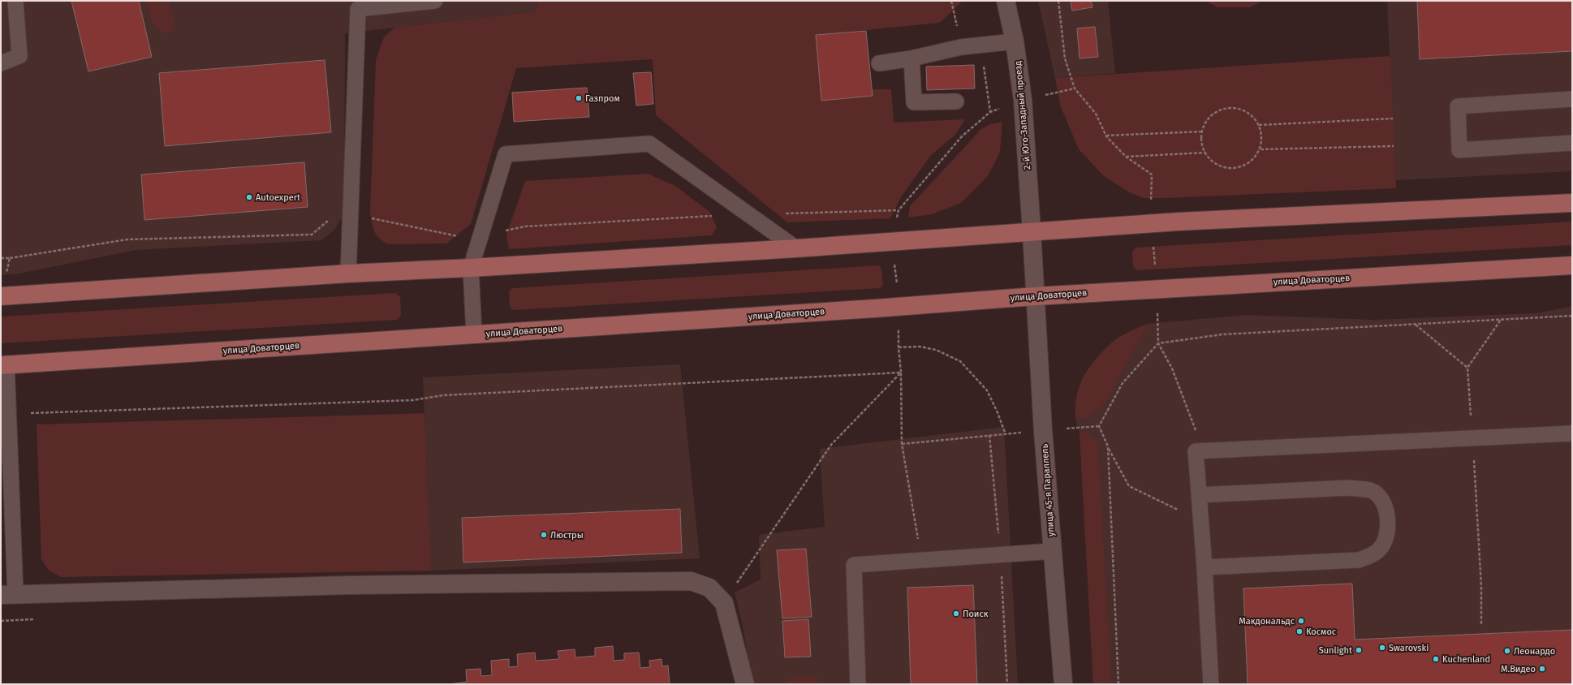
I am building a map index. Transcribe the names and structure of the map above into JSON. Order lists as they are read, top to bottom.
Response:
{
  "streets": {
    "main road": ["улица Доваторцев"],
    "street": ["2-й Юго-Западный проезд", "улица 45-я Параллель"]
  },
  "crossings": [
    ["2-й Юго-Западный проезд", "улица Доваторцев"],
    ["2-й Юго-Западный проезд", "улица 45-я Параллель"],
    ["улица Доваторцев", "улица 45-я Параллель"]
  ],
  "places": [
    "Газпром",
    "Autoexpert",
    "Люстры",
    "Поиск",
    "Макдональдс",
    "Космос",
    "Swarovski",
    "Sunlight",
    "Леонардо",
    "Kuchenland",
    "М.Видео"
  ]
}
